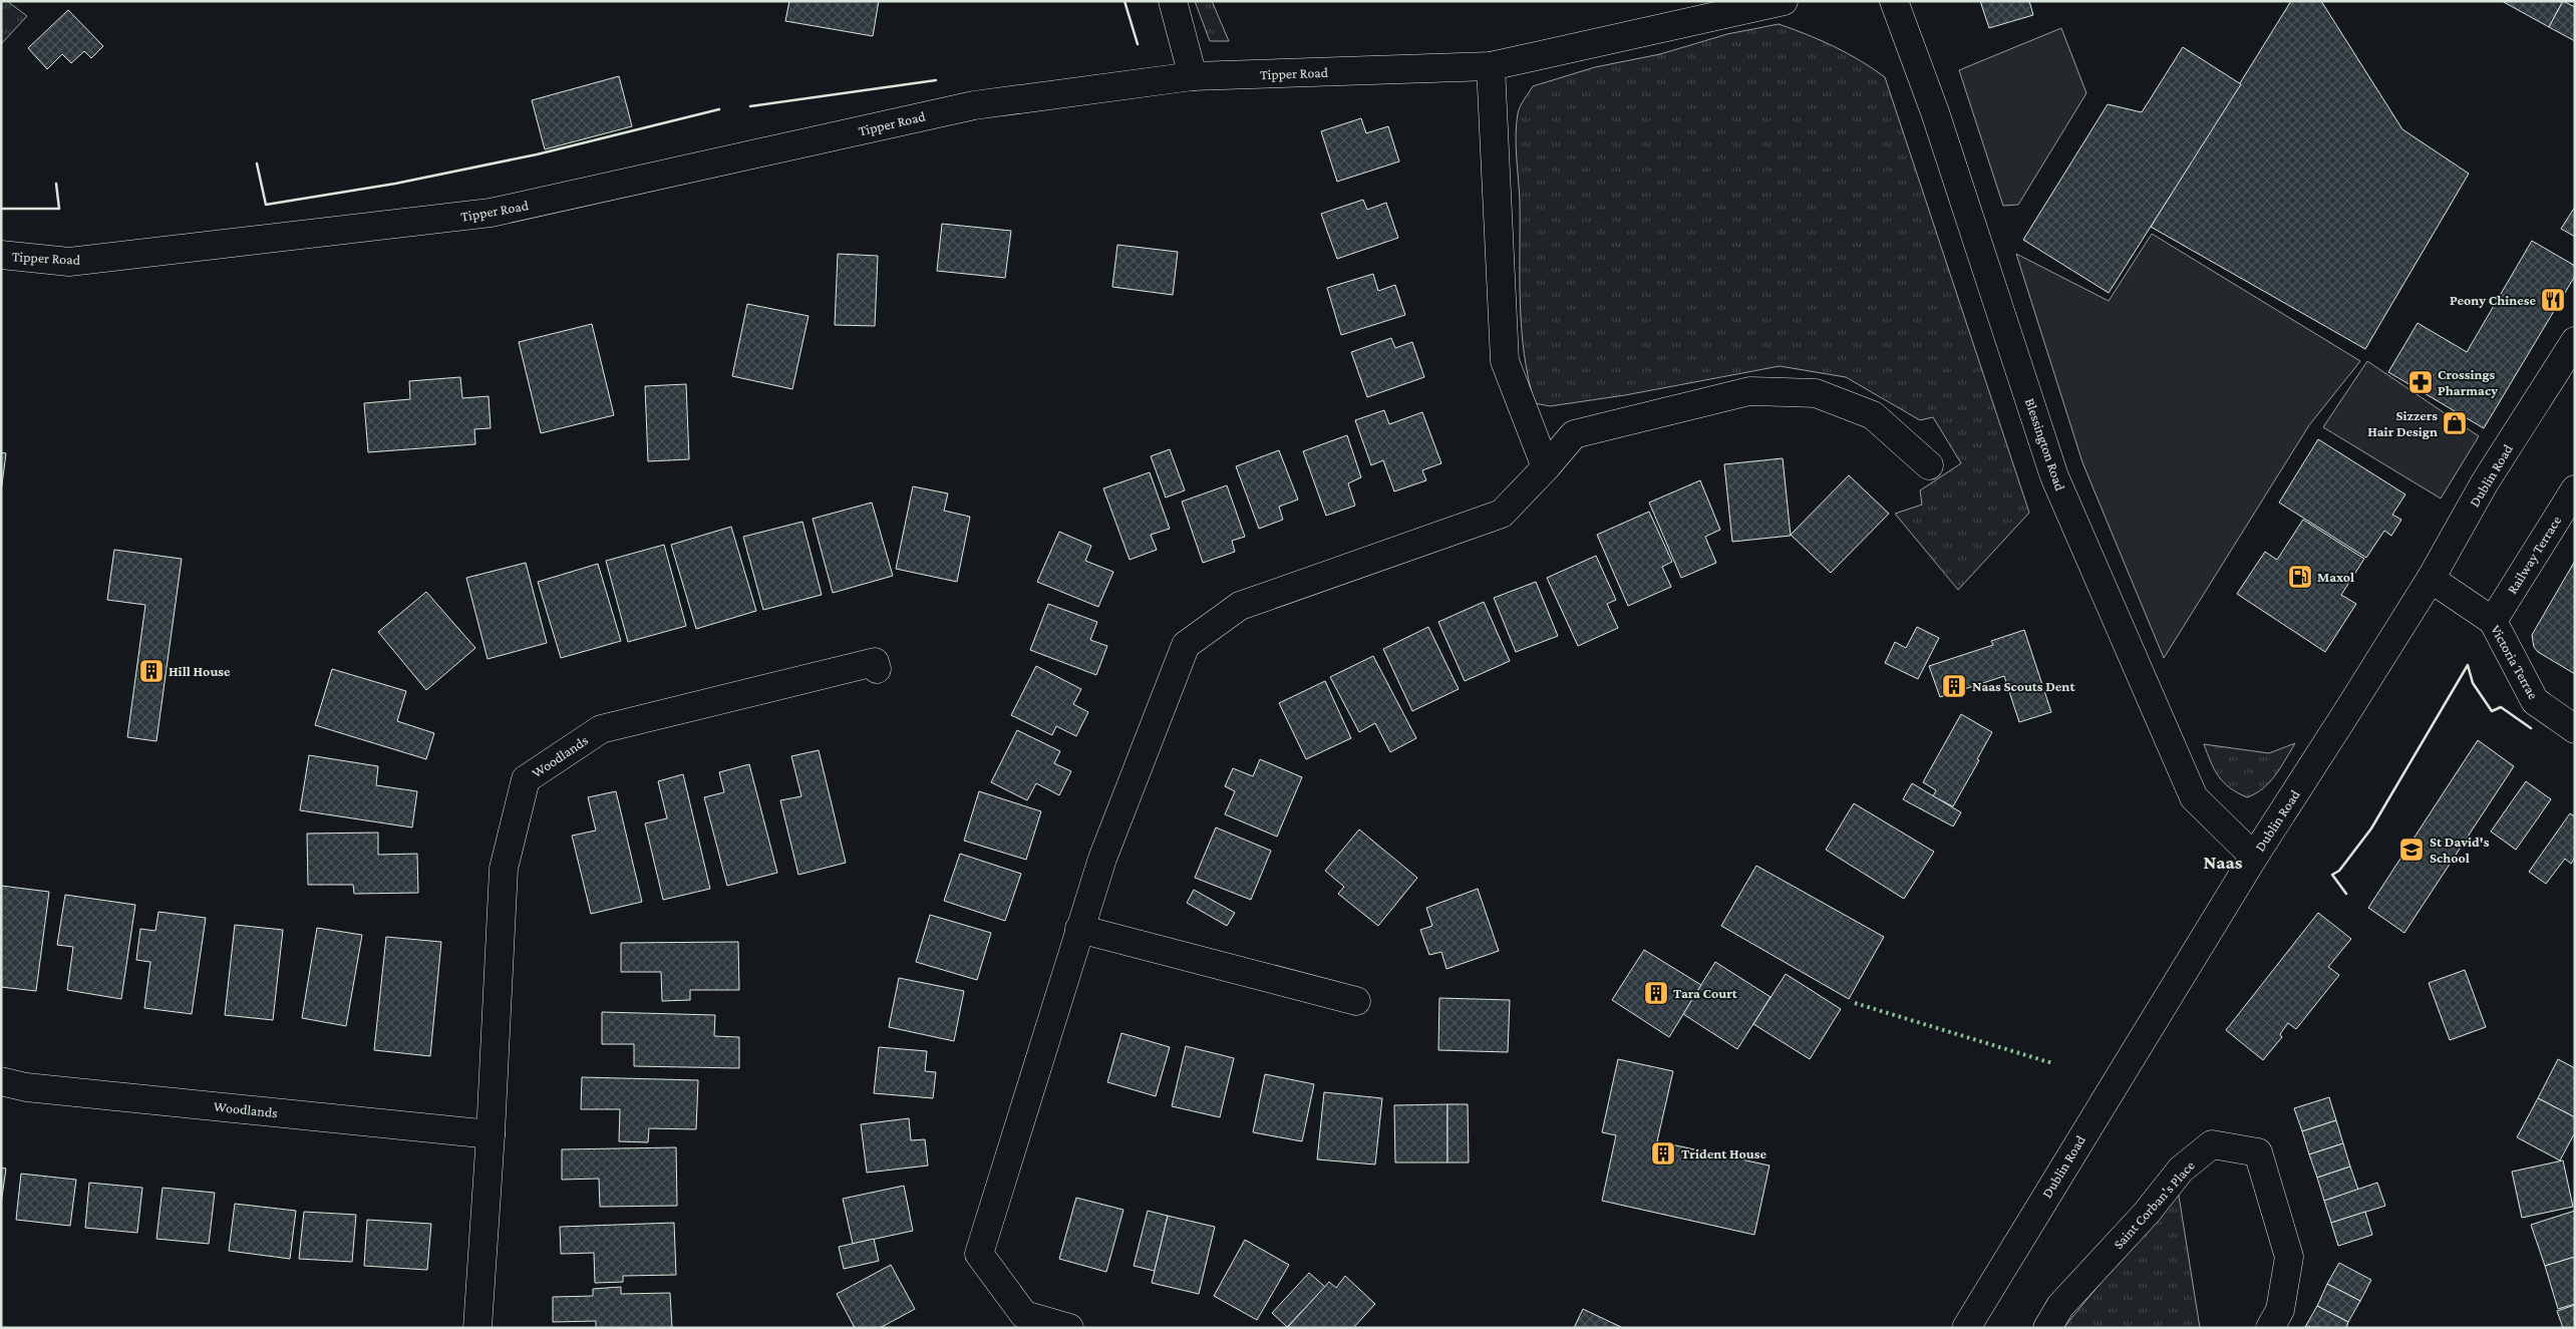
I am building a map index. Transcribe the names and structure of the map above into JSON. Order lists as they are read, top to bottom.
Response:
{
  "streets": {
    "street": [
      "Tipper Road",
      "Blessington Road",
      "Dublin Road",
      "Railway Terrace",
      "Victoria Terrae",
      "Woodlands",
      "Saint Corban's Place"
    ]
  },
  "crossings": [
    ["Blessington Road", "Dublin Road"],
    ["Dublin Road", "Victoria Terrae"],
    ["Railway Terrace", "Victoria Terrae"]
  ],
  "districts": ["Naas"],
  "places": {
    "restaurant": ["Peony Chinese"],
    "pharmacy": ["Crossings Pharmacy"],
    "shop": ["Sizzers Hair Design"],
    "fuel station": ["Maxol"],
    "building": [
      "Hill House",
      "Naas Scouts Dent",
      "Tara Court",
      "Trident House"
    ],
    "school or university": ["St David's School"]
  }
}
